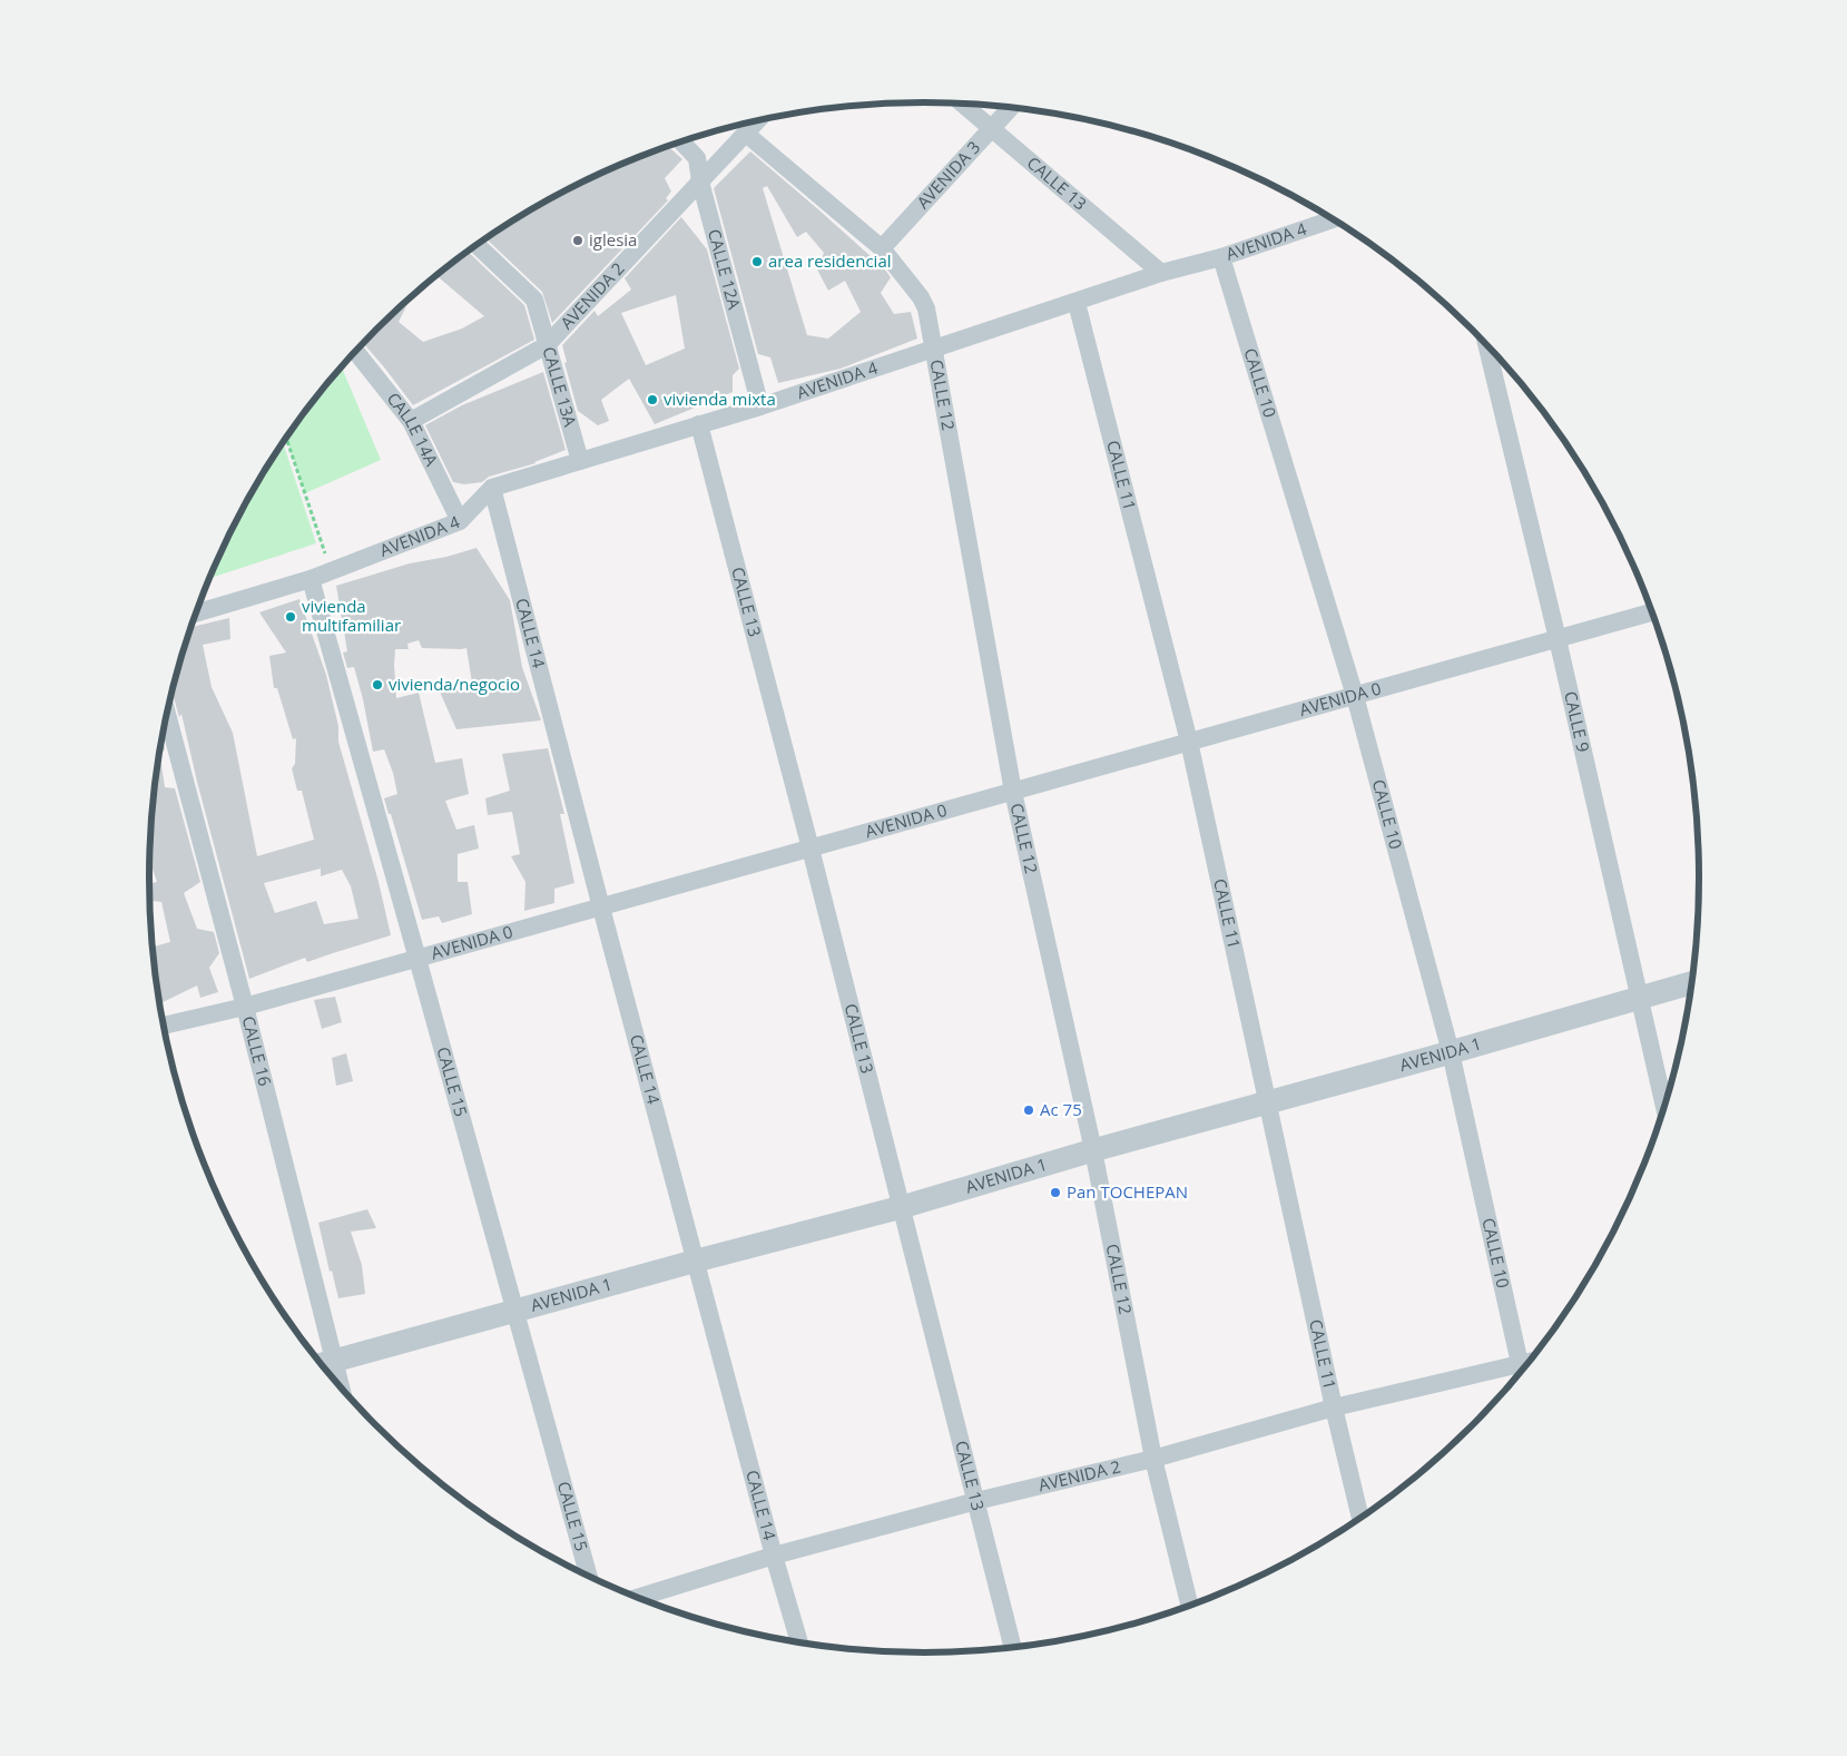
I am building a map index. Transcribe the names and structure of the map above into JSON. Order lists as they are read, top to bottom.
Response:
{
  "streets": {
    "street": [
      "AVENIDA 3",
      "CALLE 13",
      "AVENIDA 4",
      "CALLE 12A",
      "AVENIDA 2",
      "CALLE 10",
      "CALLE 13A",
      "CALLE 12",
      "CALLE 14A",
      "CALLE 11",
      "CALLE 14",
      "AVENIDA 0",
      "CALLE 9",
      "CALLE 16",
      "AVENIDA 1",
      "CALLE 15"
    ]
  },
  "crossings": [
    ["AVENIDA 3", "CALLE 13"],
    ["AVENIDA 3", "CALLE 12"],
    ["CALLE 13", "AVENIDA 4"],
    ["CALLE 13", "AVENIDA 2"],
    ["CALLE 13", "AVENIDA 0"],
    ["CALLE 13", "AVENIDA 1"],
    ["AVENIDA 4", "CALLE 12A"],
    ["AVENIDA 4", "CALLE 10"],
    ["AVENIDA 4", "CALLE 13A"],
    ["AVENIDA 4", "CALLE 12"],
    ["AVENIDA 4", "CALLE 14A"],
    ["AVENIDA 4", "CALLE 11"],
    ["AVENIDA 4", "CALLE 14"],
    ["AVENIDA 4", "CALLE 15"],
    ["CALLE 12A", "AVENIDA 2"],
    ["AVENIDA 2", "CALLE 10"],
    ["AVENIDA 2", "CALLE 13A"],
    ["AVENIDA 2", "CALLE 12"],
    ["AVENIDA 2", "CALLE 14A"],
    ["AVENIDA 2", "CALLE 11"],
    ["AVENIDA 2", "CALLE 14"],
    ["CALLE 10", "AVENIDA 0"],
    ["CALLE 10", "AVENIDA 1"],
    ["CALLE 12", "AVENIDA 0"],
    ["CALLE 12", "AVENIDA 1"],
    ["CALLE 11", "AVENIDA 0"],
    ["CALLE 11", "AVENIDA 1"],
    ["CALLE 14", "AVENIDA 0"],
    ["CALLE 14", "AVENIDA 1"],
    ["AVENIDA 0", "CALLE 9"],
    ["AVENIDA 0", "CALLE 16"],
    ["AVENIDA 0", "CALLE 15"],
    ["CALLE 9", "AVENIDA 1"],
    ["CALLE 16", "AVENIDA 1"],
    ["AVENIDA 1", "CALLE 15"]
  ],
  "places": [
    "iglesia",
    "area residencial",
    "vivienda mixta",
    "vivienda multifamiliar",
    "vivienda/negocio",
    "Ac 75",
    "Pan TOCHEPAN"
  ]
}
